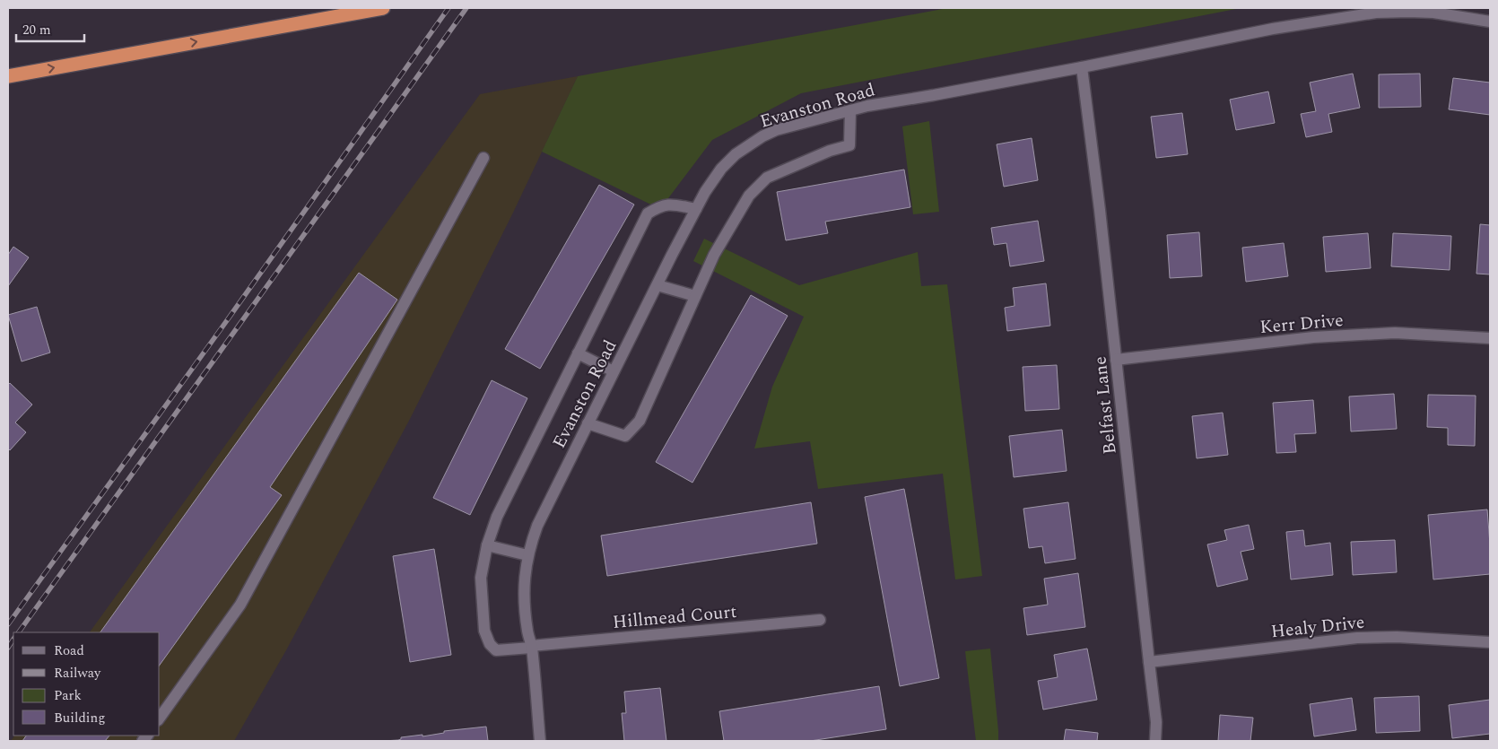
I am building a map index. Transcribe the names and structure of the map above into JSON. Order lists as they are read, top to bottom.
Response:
{
  "streets": {
    "street": [
      "Evanston Road",
      "Kerr Drive",
      "Belfast Lane",
      "Hillmead Court",
      "Healy Drive"
    ]
  },
  "crossings": [
    ["Evanston Road", "Belfast Lane"],
    ["Evanston Road", "Hillmead Court"],
    ["Kerr Drive", "Belfast Lane"],
    ["Belfast Lane", "Healy Drive"]
  ],
  "legend": [
    "Road",
    "Railway",
    "Park",
    "Building"
  ],
  "scale_bar": "20 m"
}
